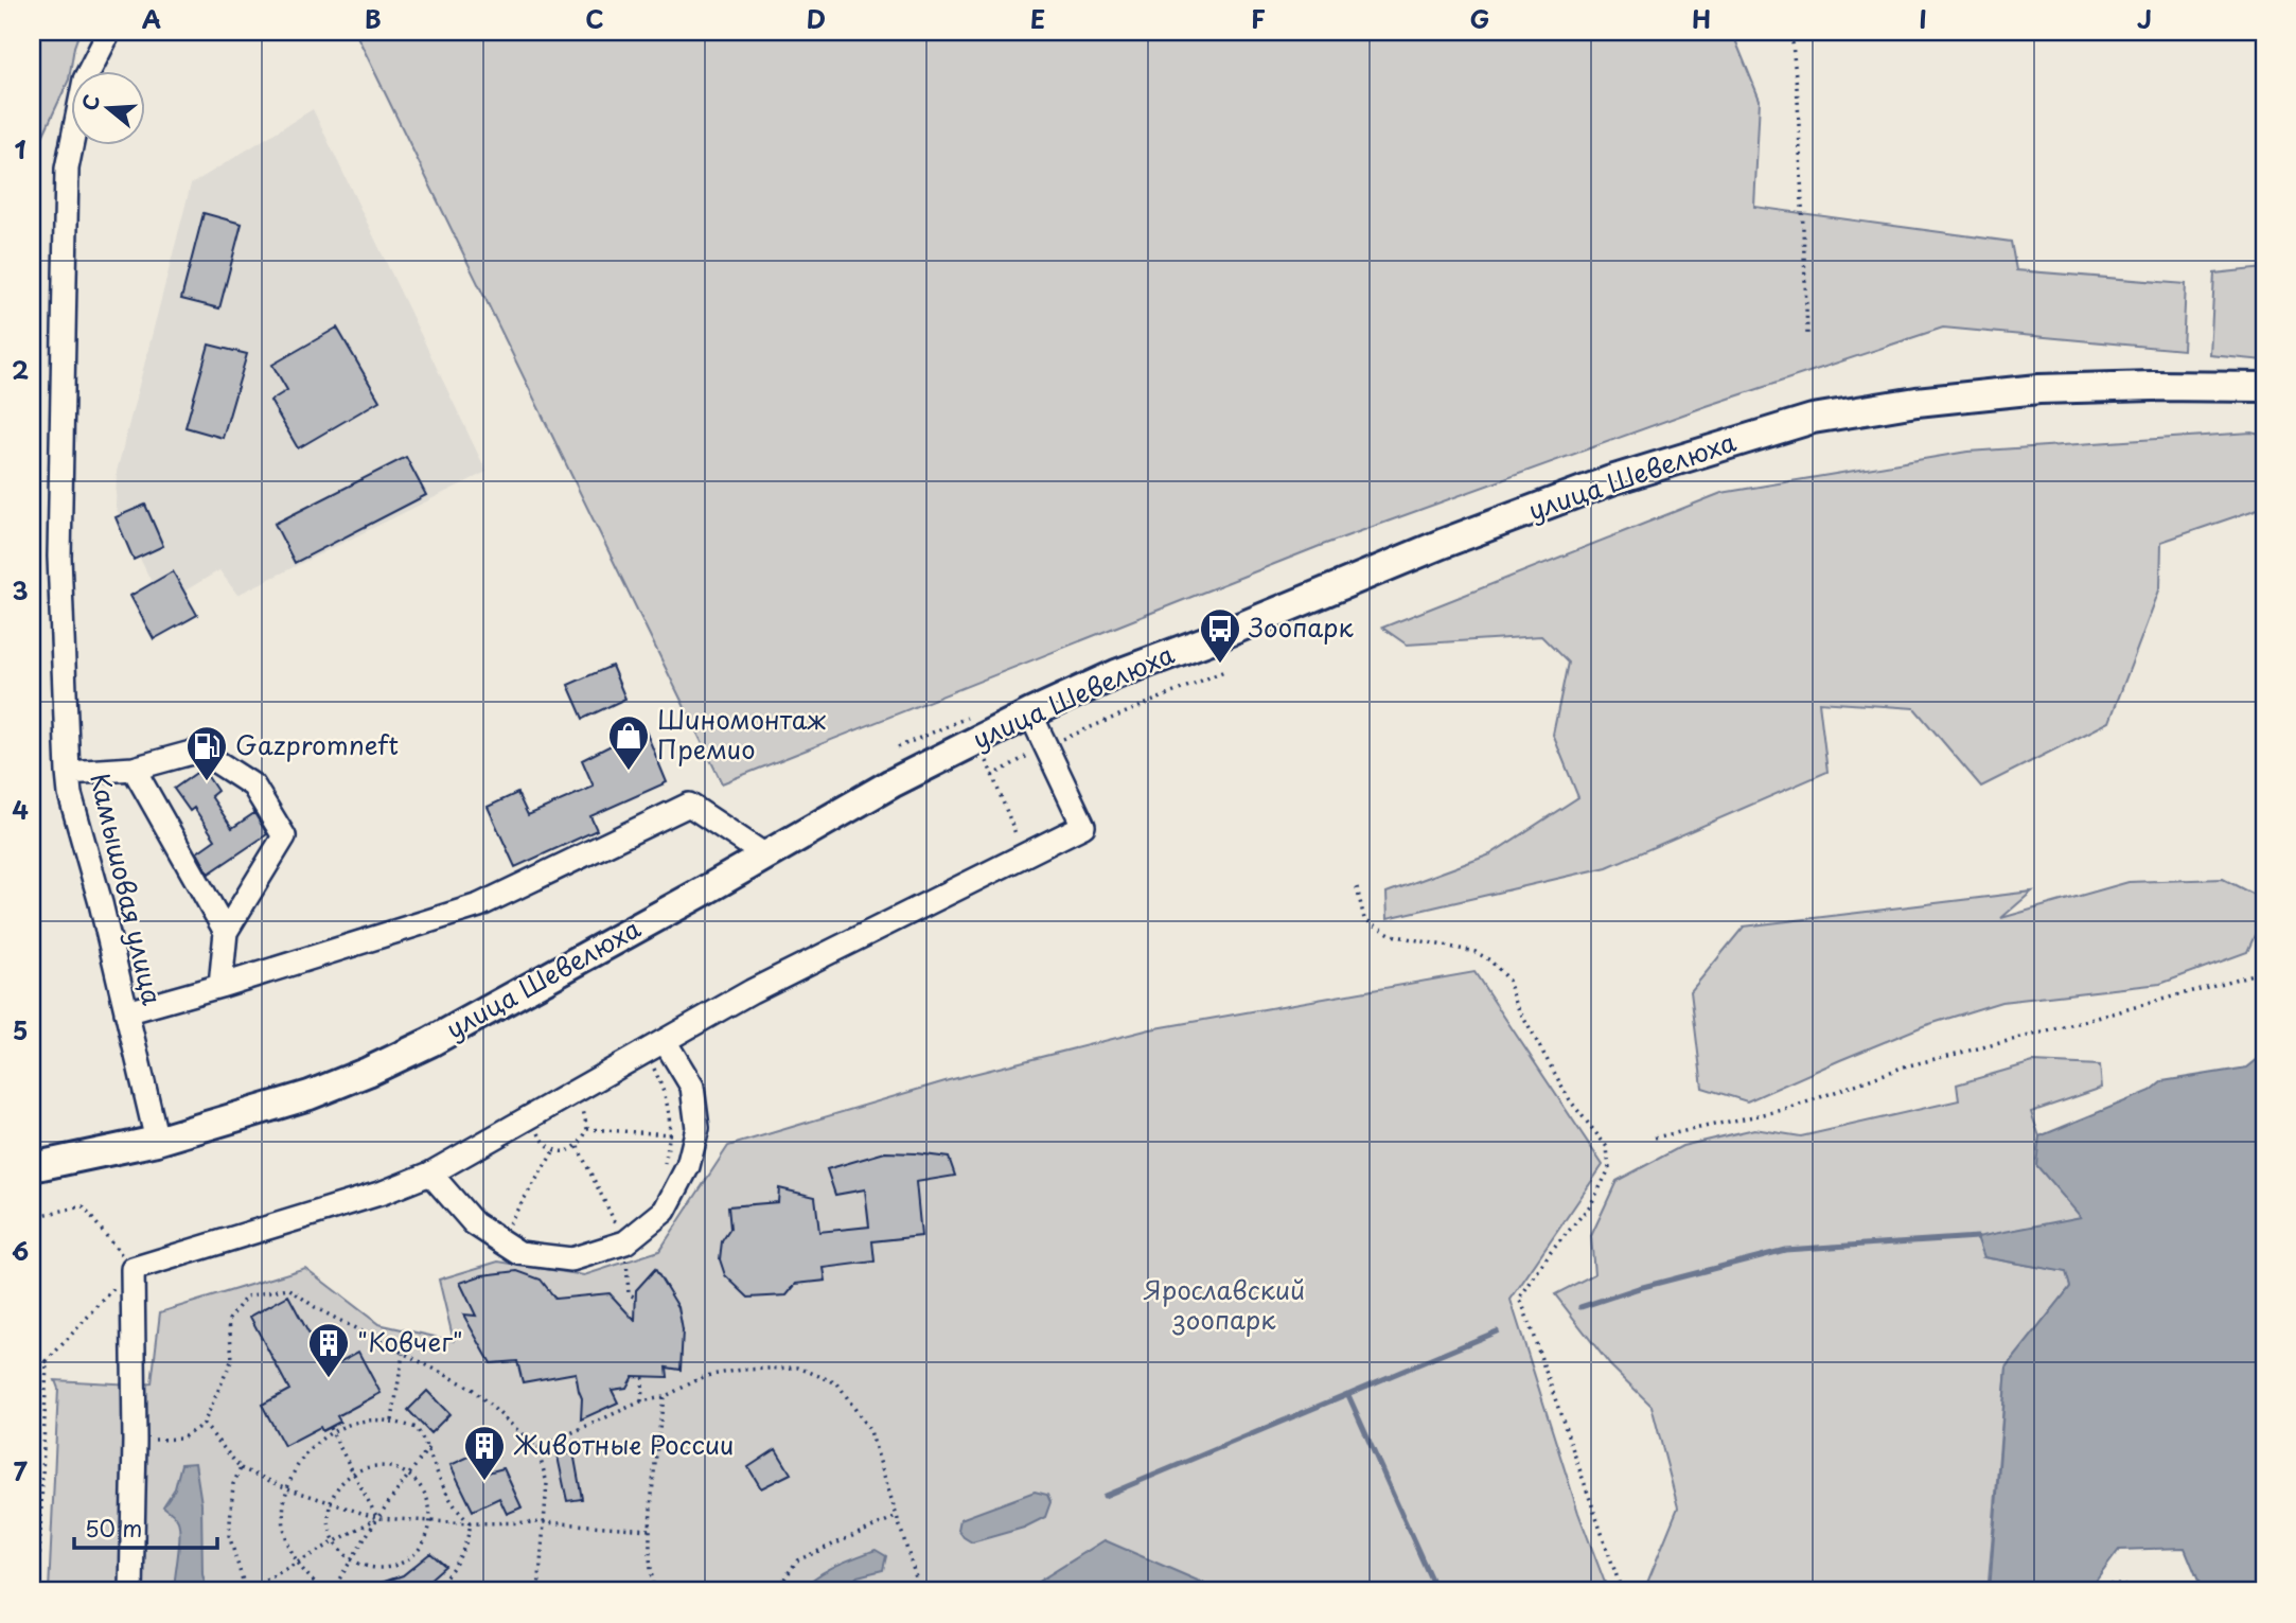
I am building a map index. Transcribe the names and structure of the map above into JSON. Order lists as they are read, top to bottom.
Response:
{
  "streets": {
    "main road": ["улица Шевелюха"],
    "street": ["Камышовая улица"]
  },
  "crossings": [
    ["улица Шевелюха", "Камышовая улица"]
  ],
  "parks": ["Ярославский зоопарк"],
  "places": {
    "bus stop": ["Зоопарк"],
    "shop": ["Шиномонтаж Премио"],
    "fuel station": ["Gazpromneft"],
    "building": ["\"Ковчег\"", "Животные России"]
  },
  "scale_bar": "50 m",
  "north": "left",
  "grid": {
    "columns": [
      "A",
      "B",
      "C",
      "D",
      "E",
      "F",
      "G",
      "H",
      "I",
      "J"
    ],
    "rows": [
      "1",
      "2",
      "3",
      "4",
      "5",
      "6",
      "7"
    ]
  }
}
